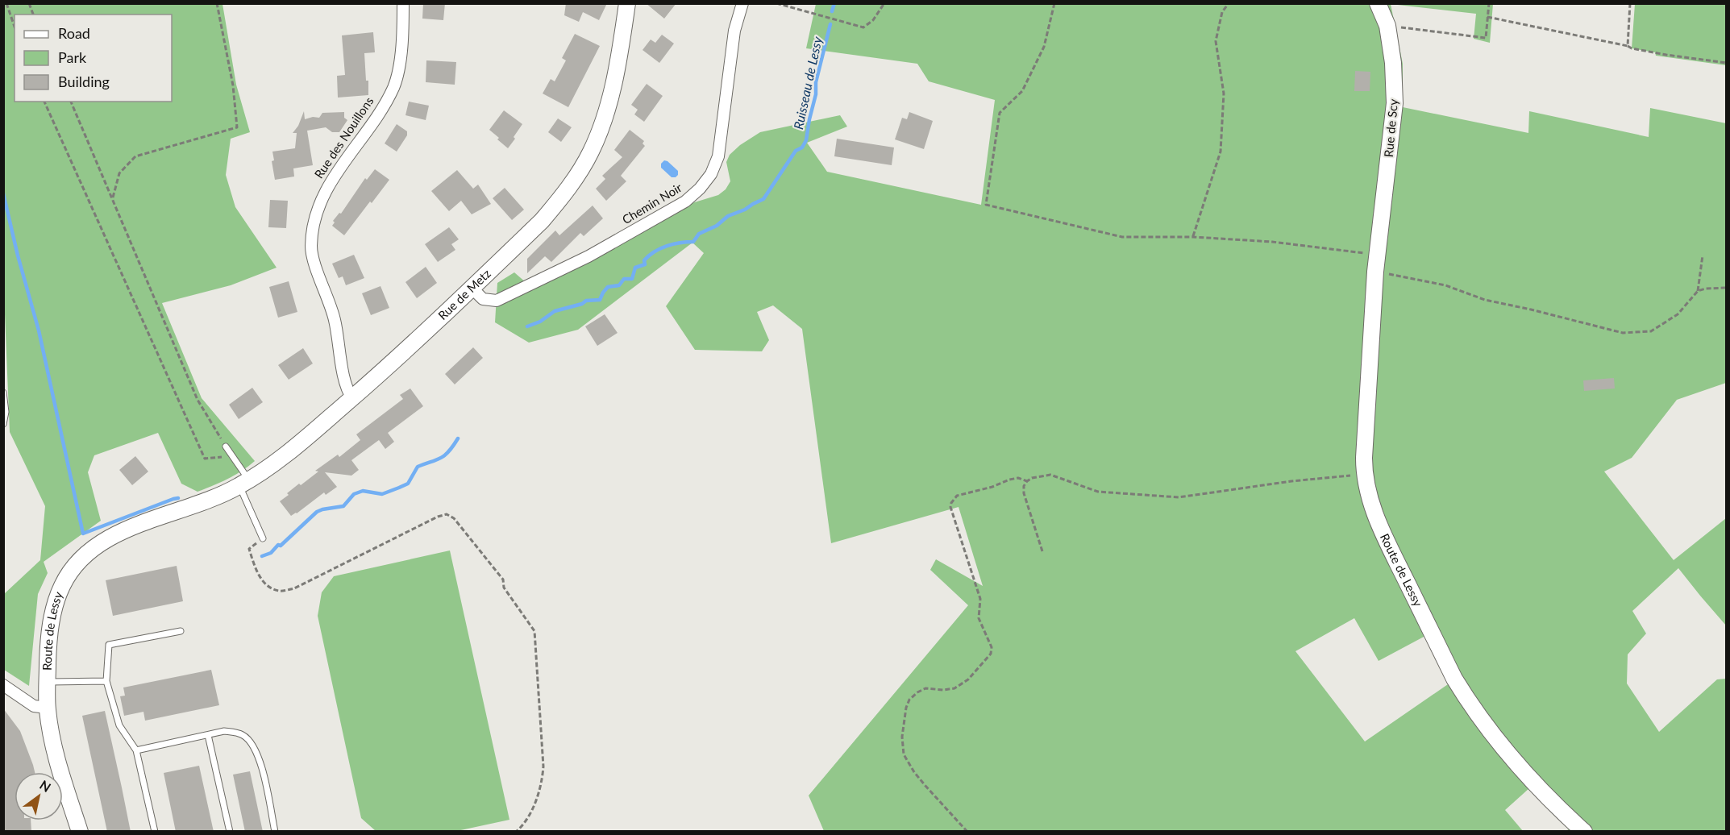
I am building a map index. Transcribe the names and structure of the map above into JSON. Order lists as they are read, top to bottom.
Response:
{
  "streets": {
    "main road": ["Rue de Scy", "Rue de Metz", "Route de Lessy"],
    "street": ["Rue des Nouillons", "Chemin Noir"]
  },
  "crossings": [
    ["Rue de Scy", "Route de Lessy"],
    ["Rue des Nouillons", "Rue de Metz"],
    ["Chemin Noir", "Rue de Metz"],
    ["Rue de Metz", "Route de Lessy"]
  ],
  "water": ["Ruisseau de Lessy"],
  "legend": ["Road", "Park", "Building"],
  "north": "top right"
}
